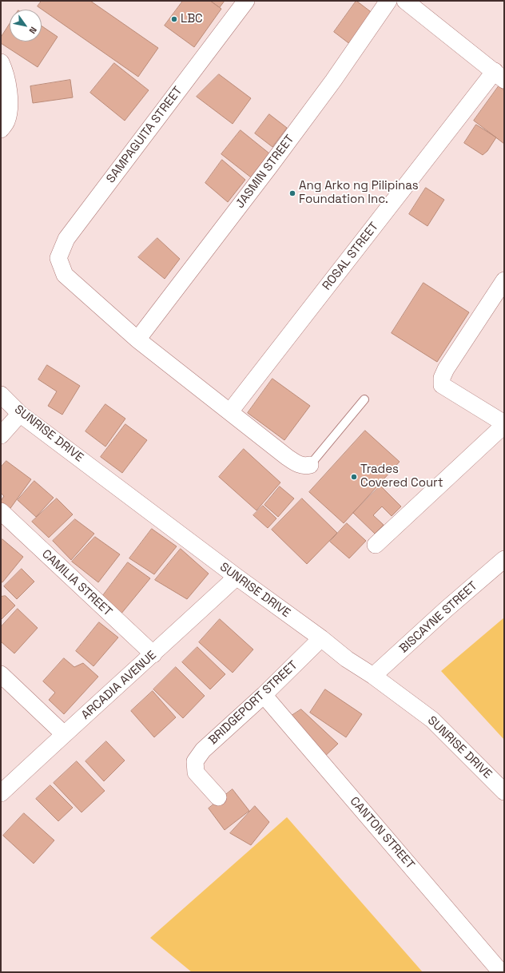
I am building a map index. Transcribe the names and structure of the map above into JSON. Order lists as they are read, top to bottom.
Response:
{
  "streets": {
    "street": [
      "SAMPAGUITA STREET",
      "JASMIN STREET",
      "ROSAL STREET",
      "SUNRISE DRIVE",
      "CAMILIA STREET",
      "BISCAYNE STREET",
      "ARCADIA AVENUE",
      "BRIDGEPORT STREET",
      "CANTON STREET"
    ]
  },
  "crossings": [
    ["SAMPAGUITA STREET", "JASMIN STREET"],
    ["SUNRISE DRIVE", "BISCAYNE STREET"],
    ["SUNRISE DRIVE", "ARCADIA AVENUE"],
    ["SUNRISE DRIVE", "BRIDGEPORT STREET"],
    ["CAMILIA STREET", "ARCADIA AVENUE"],
    ["BRIDGEPORT STREET", "CANTON STREET"]
  ],
  "places": ["LBC", "Ang Arko ng Pilipinas Foundation Inc.", "Trades Covered Court"],
  "north": "bottom right"
}
